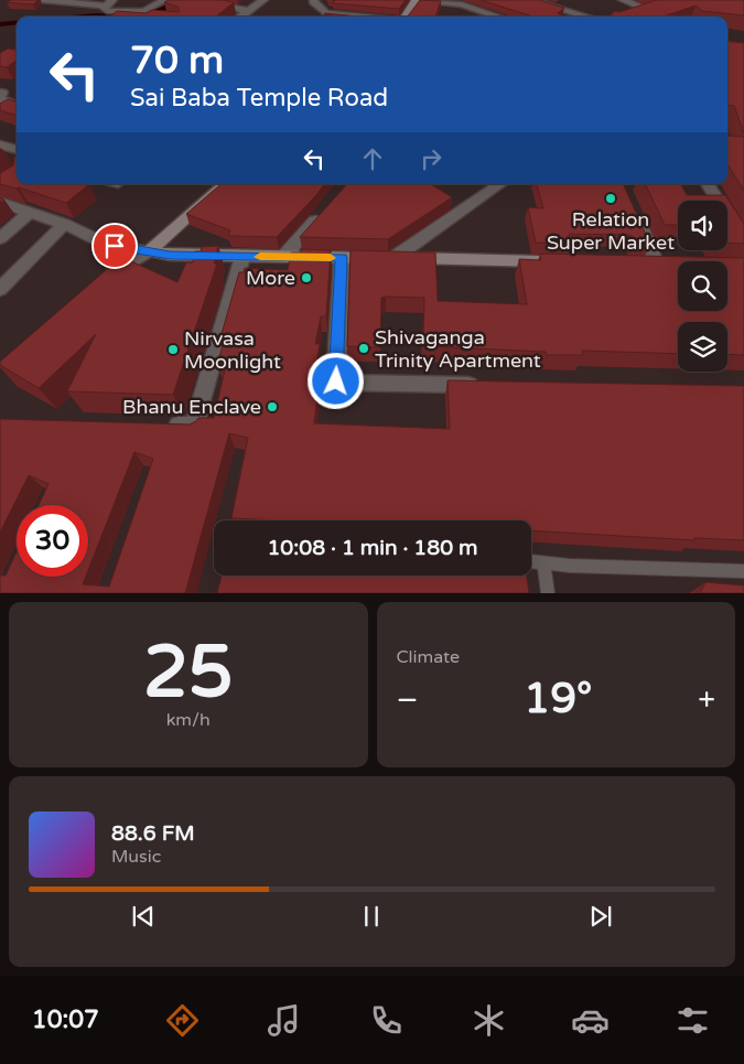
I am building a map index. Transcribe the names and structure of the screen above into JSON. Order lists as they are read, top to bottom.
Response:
{
  "places": [
    "Relation Super Market",
    "More",
    "Shivaganga Trinity Apartment",
    "Nirvasa Moonlight",
    "Bhanu Enclave"
  ],
  "page": {
    "turn": ["70 m", "Sai Baba Temple Road"],
    "limit": "30",
    "trip": "10:08 · 1 min · 180 m",
    "tile": [
      ["25", "km/h"],
      "Climate"
    ],
    "heat": ["−", "19°", "+"],
    "song": ["88.6 FM", "Music"],
    "tabs": "10:07"
  }
}
